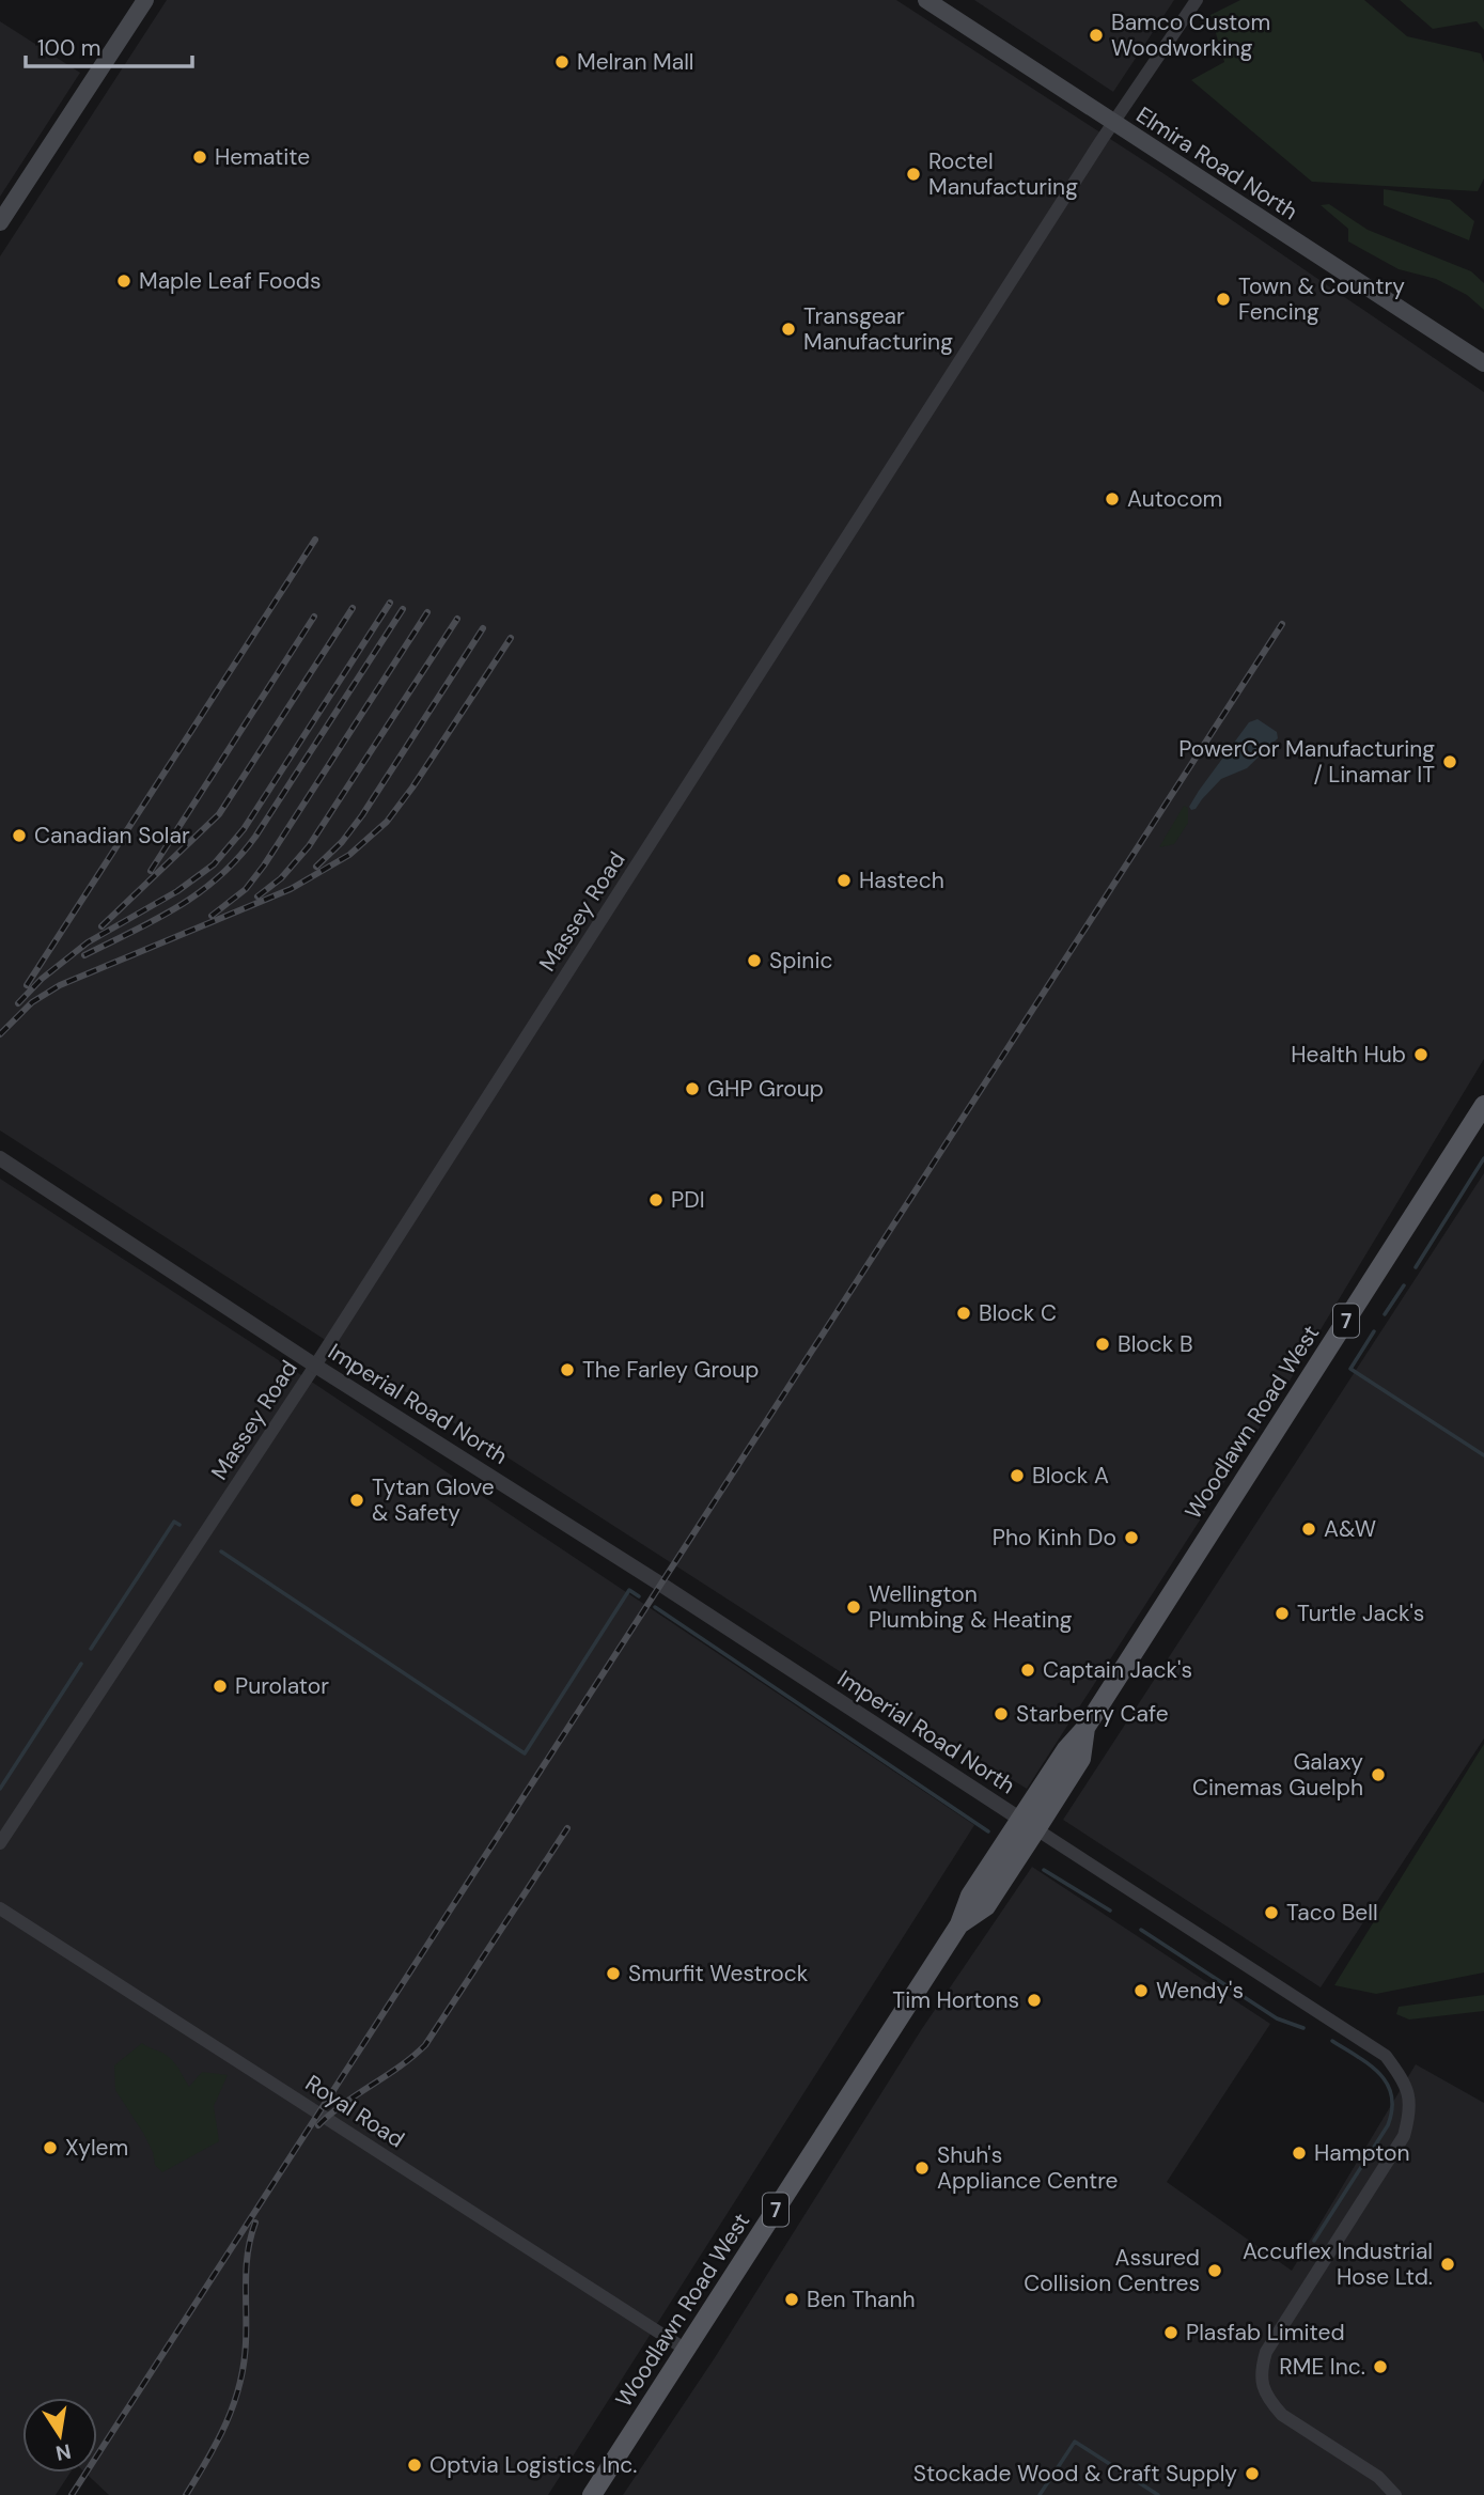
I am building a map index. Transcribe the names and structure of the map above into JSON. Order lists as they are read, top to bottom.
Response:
{
  "streets": {
    "main road": ["Elmira Road North", "7", "Woodlawn Road West"],
    "street": ["Massey Road", "Imperial Road North", "Royal Road"]
  },
  "crossings": [
    ["Elmira Road North", "Massey Road"],
    ["Massey Road", "Imperial Road North"],
    ["Imperial Road North", "Woodlawn Road West"],
    ["Woodlawn Road West", "Royal Road"]
  ],
  "places": [
    "Bamco Custom Woodworking",
    "Melran Mall",
    "Hematite",
    "Roctel Manufacturing",
    "Maple Leaf Foods",
    "Town & Country Fencing",
    "Transgear Manufacturing",
    "Autocom",
    "PowerCor Manufacturing / Linamar IT",
    "Canadian Solar",
    "Hastech",
    "Spinic",
    "Health Hub",
    "GHP Group",
    "PDI",
    "Block C",
    "Block B",
    "The Farley Group",
    "Block A",
    "Tytan Glove & Safety",
    "A&W",
    "Pho Kinh Do",
    "Wellington Plumbing & Heating",
    "Turtle Jack's",
    "Captain Jack's",
    "Purolator",
    "Starberry Cafe",
    "Galaxy Cinemas Guelph",
    "Taco Bell",
    "Smurfit Westrock",
    "Wendy's",
    "Tim Hortons",
    "Xylem",
    "Hampton",
    "Shuh's Appliance Centre",
    "Accuflex Industrial Hose Ltd.",
    "Assured Collision Centres",
    "Ben Thanh",
    "Plasfab Limited",
    "RME Inc.",
    "Optvia Logistics Inc.",
    "Stockade Wood & Craft Supply"
  ],
  "scale_bar": "100 m",
  "north": "bottom"
}
